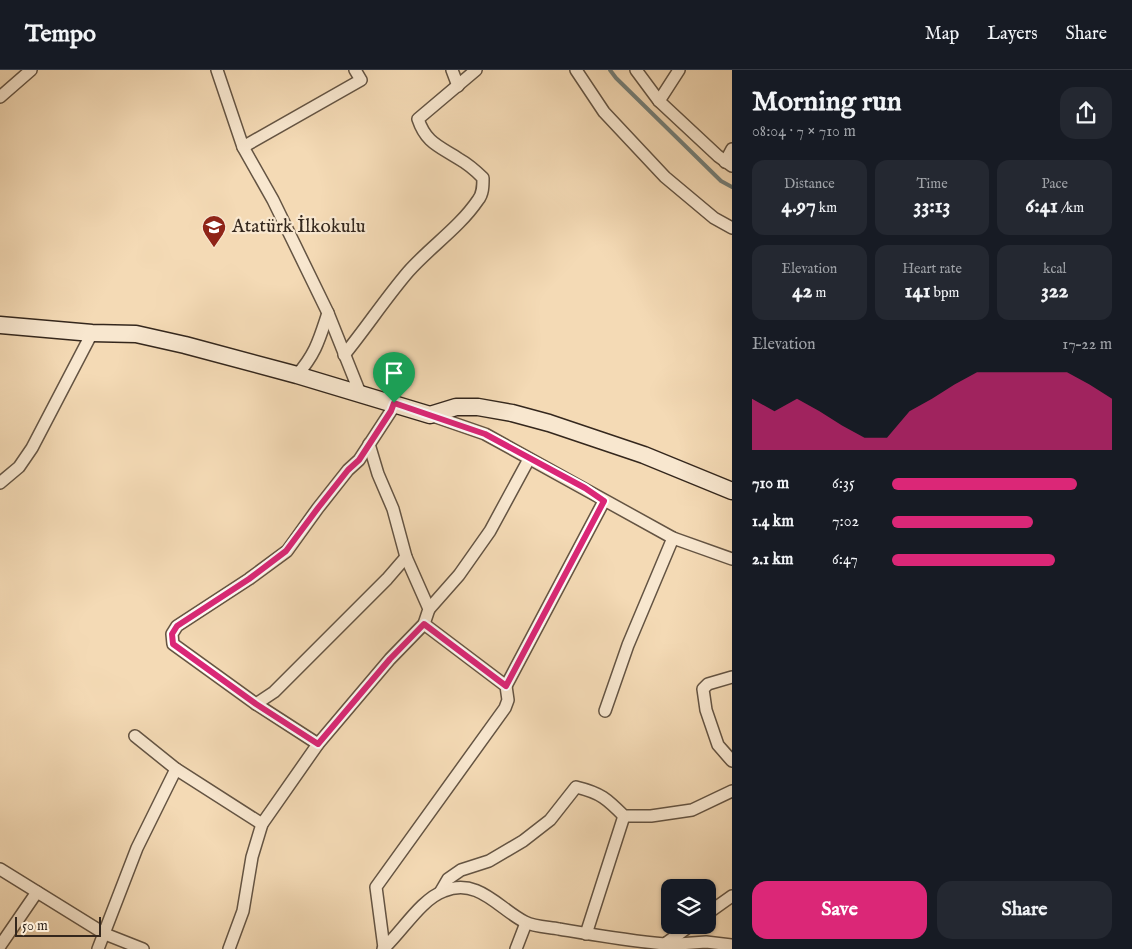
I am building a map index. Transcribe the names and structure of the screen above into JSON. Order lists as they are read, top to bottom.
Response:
{
  "places": {
    "school or university": ["Atatürk İlkokulu"]
  },
  "scale_bar": "50 m",
  "page": {
    "header": "Tempo",
    "nav": ["Map", "Layers", "Share"],
    "heading": ["Morning run", "08:04 · 7 × 710 m"],
    "stats": [
      ["Distance", "4.97 km"],
      ["Time", "33:13"],
      ["Pace", "6:41 /km"],
      ["Elevation", "42 m"],
      ["Heart rate", "141 bpm"],
      ["kcal", "322"]
    ],
    "chart": ["Elevation", "17–22 m"],
    "list": [
      {
        "name": "710 m",
        "note": "6:35"
      },
      {
        "name": "1.4 km",
        "note": "7:02"
      },
      {
        "name": "2.1 km",
        "note": "6:47"
      }
    ],
    "buttons": ["Save", "Share"],
    "scale": "50 m"
  }
}
